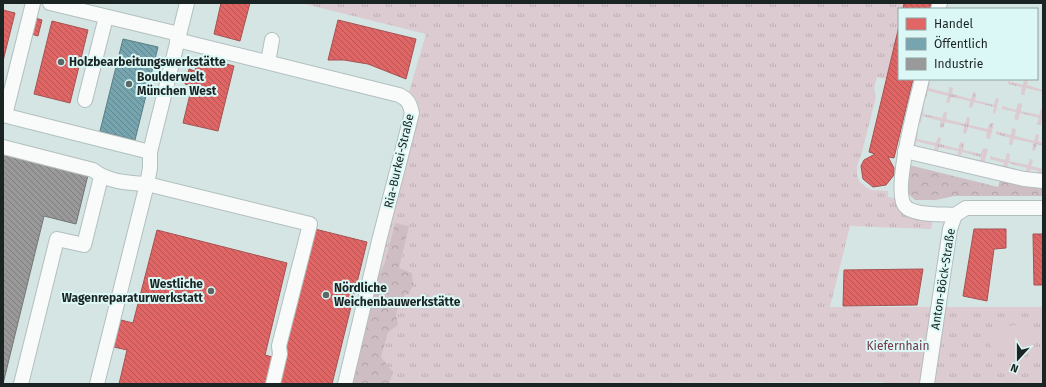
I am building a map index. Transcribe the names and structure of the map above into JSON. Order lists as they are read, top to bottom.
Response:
{
  "streets": {
    "street": ["Ria-Burkei-Straße", "Anton-Böck-Straße"]
  },
  "parks": ["Kiefernhain"],
  "places": [
    "Holzbearbeitungswerkstätte",
    "Boulderwelt München West",
    "Westliche Wagenreparaturwerkstatt",
    "Nördliche Weichenbauwerkstätte"
  ],
  "legend": ["Handel", "Öffentlich", "Industrie"],
  "north": "bottom"
}
